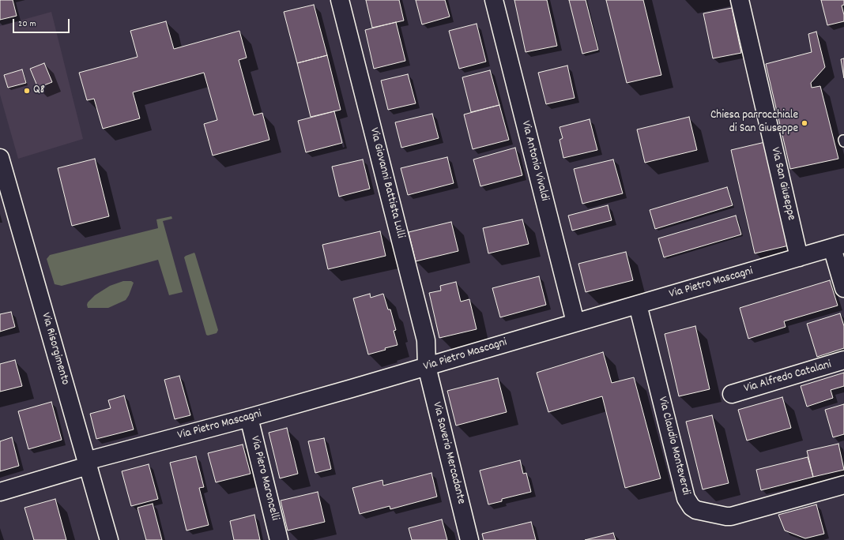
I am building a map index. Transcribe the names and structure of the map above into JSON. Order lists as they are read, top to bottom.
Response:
{
  "streets": {
    "street": [
      "Via Antonio Vivaldi",
      "Via Giovanni Battista Lulli",
      "Via San Giuseppe",
      "Via Pietro Mascagni",
      "Via Risorgimento",
      "Via Alfredo Catalani",
      "Via Claudio Monteverdi",
      "Via Saverio Mercadante",
      "Via Piero Maroncelli"
    ]
  },
  "crossings": [
    ["Via Antonio Vivaldi", "Via Pietro Mascagni"],
    ["Via Giovanni Battista Lulli", "Via Pietro Mascagni"],
    ["Via Giovanni Battista Lulli", "Via Saverio Mercadante"],
    ["Via San Giuseppe", "Via Pietro Mascagni"],
    ["Via Pietro Mascagni", "Via Risorgimento"],
    ["Via Pietro Mascagni", "Via Claudio Monteverdi"],
    ["Via Pietro Mascagni", "Via Saverio Mercadante"],
    ["Via Pietro Mascagni", "Via Piero Maroncelli"]
  ],
  "places": ["Q8", "Chiesa parrocchiale di San Giuseppe"],
  "scale_bar": "20 m"
}
